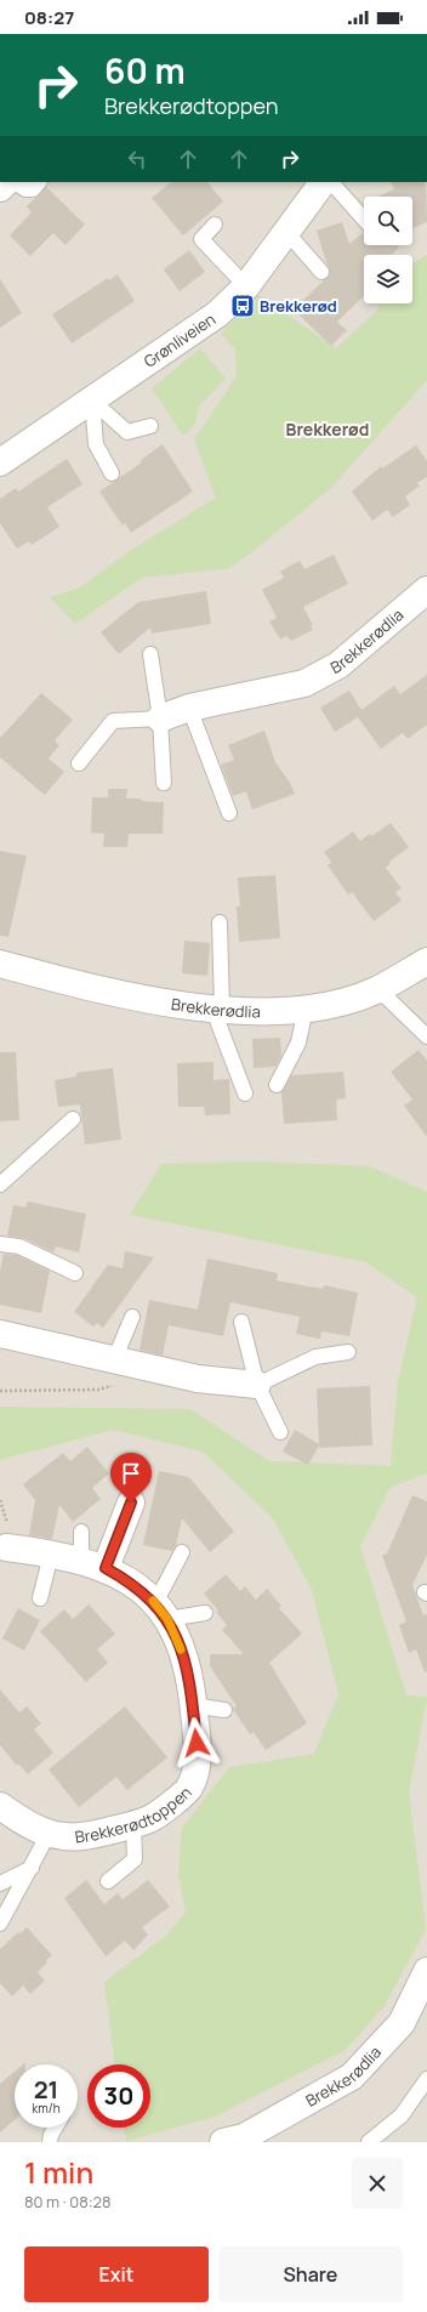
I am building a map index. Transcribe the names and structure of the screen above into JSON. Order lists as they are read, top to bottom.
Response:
{
  "streets": {
    "street": ["Grønliveien", "Brekkerødlia", "Brekkerødtoppen"]
  },
  "districts": ["Brekkerød"],
  "places": {
    "bus stop": ["Brekkerød"]
  },
  "page": {
    "status": "08:27",
    "turn": ["60 m", "Brekkerødtoppen"],
    "speed": "21 km/h",
    "limit": "30",
    "heading": ["1 min", "80 m · 08:28"],
    "buttons": ["Exit", "Share"]
  }
}
